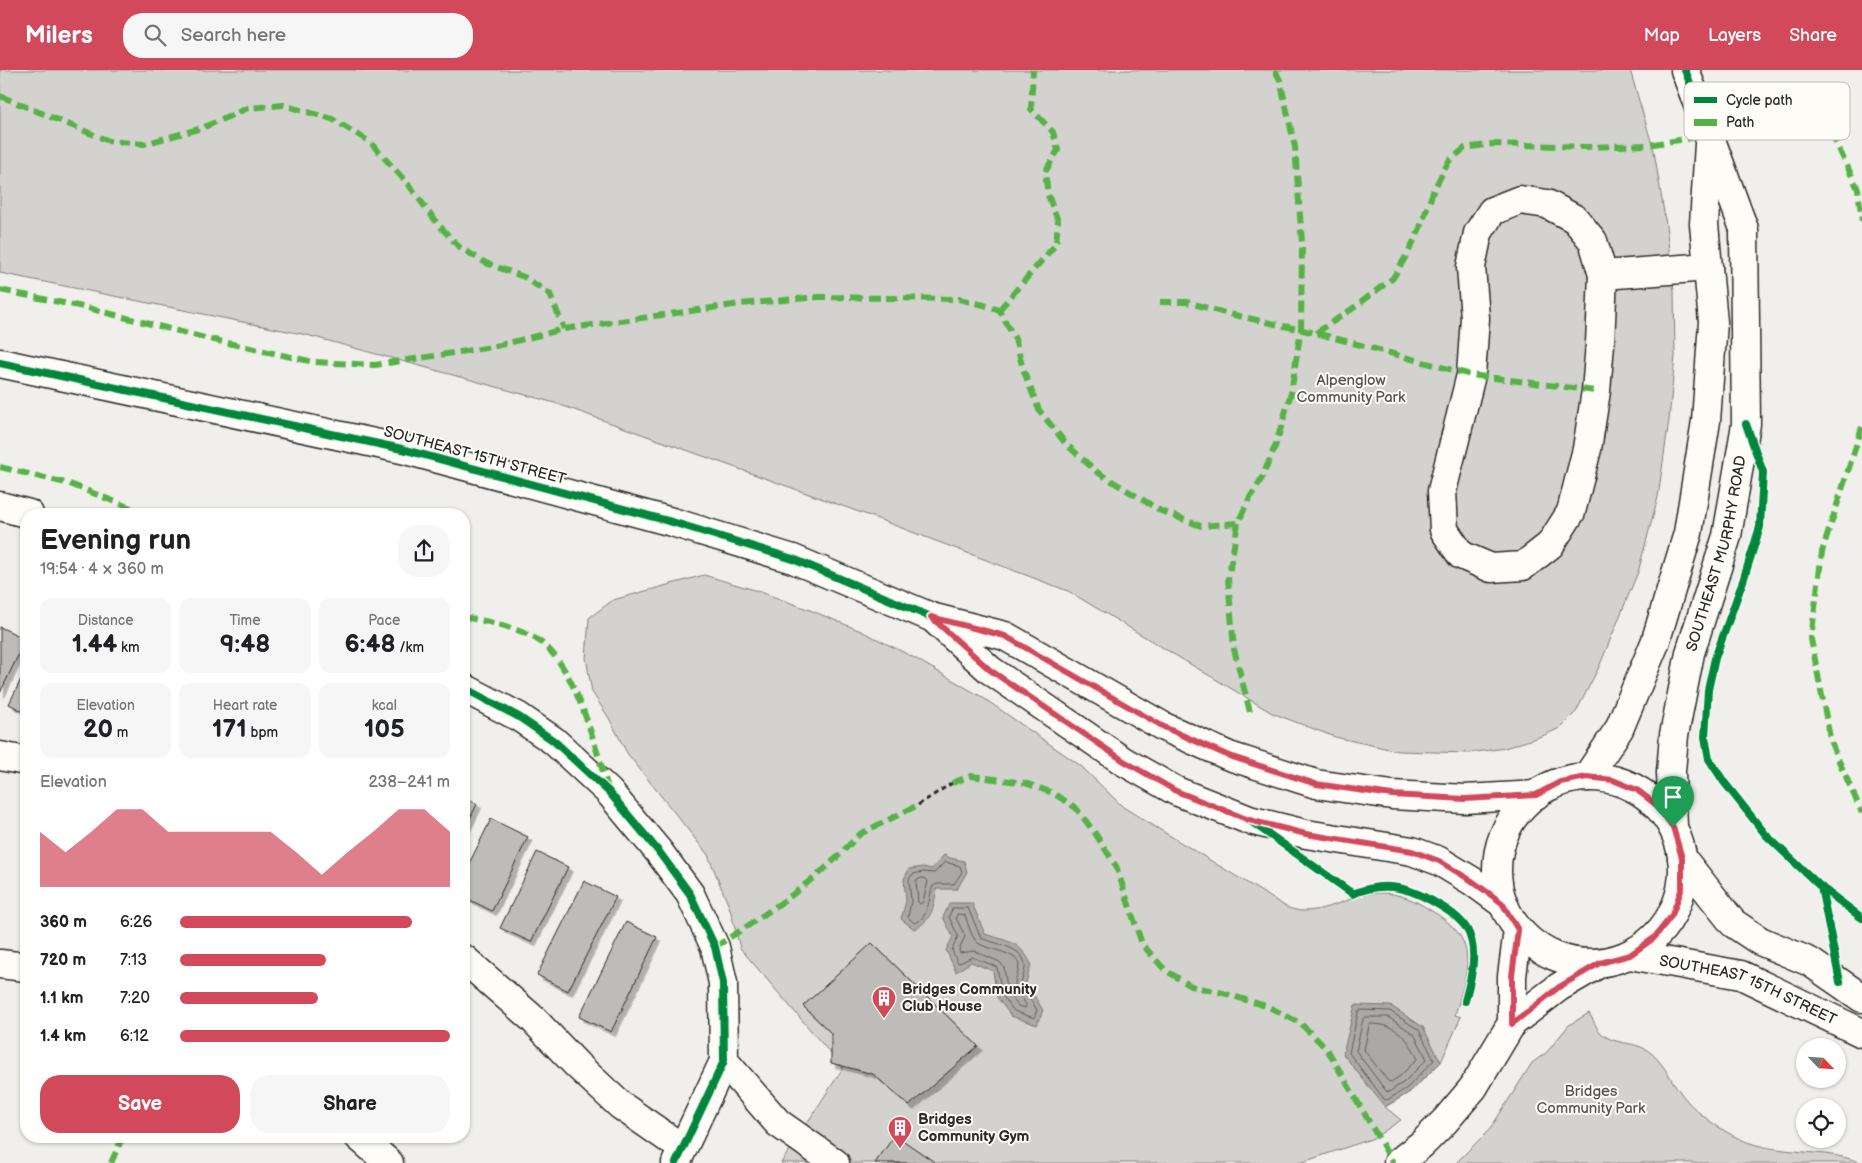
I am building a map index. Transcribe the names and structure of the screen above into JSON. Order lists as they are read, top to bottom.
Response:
{
  "streets": {
    "main road": ["SOUTHEAST 15TH STREET", "SOUTHEAST MURPHY ROAD"]
  },
  "parks": ["Alpenglow Community Park", "Bridges Community Park"],
  "places": {
    "building": ["Bridges Community Club House", "Bridges Community Gym"]
  },
  "legend": ["Cycle path", "Path"],
  "north": "bottom right",
  "page": {
    "header": "Milers",
    "search": "Search here",
    "nav": ["Map", "Layers", "Share"],
    "heading": ["Evening run", "19:54 · 4 × 360 m"],
    "stats": [
      ["Distance", "1.44 km"],
      ["Time", "9:48"],
      ["Pace", "6:48 /km"],
      ["Elevation", "20 m"],
      ["Heart rate", "171 bpm"],
      ["kcal", "105"]
    ],
    "chart": ["Elevation", "238–241 m"],
    "list": [
      {
        "name": "360 m",
        "note": "6:26"
      },
      {
        "name": "720 m",
        "note": "7:13"
      },
      {
        "name": "1.1 km",
        "note": "7:20"
      },
      {
        "name": "1.4 km",
        "note": "6:12"
      }
    ],
    "buttons": ["Save", "Share"]
  }
}
